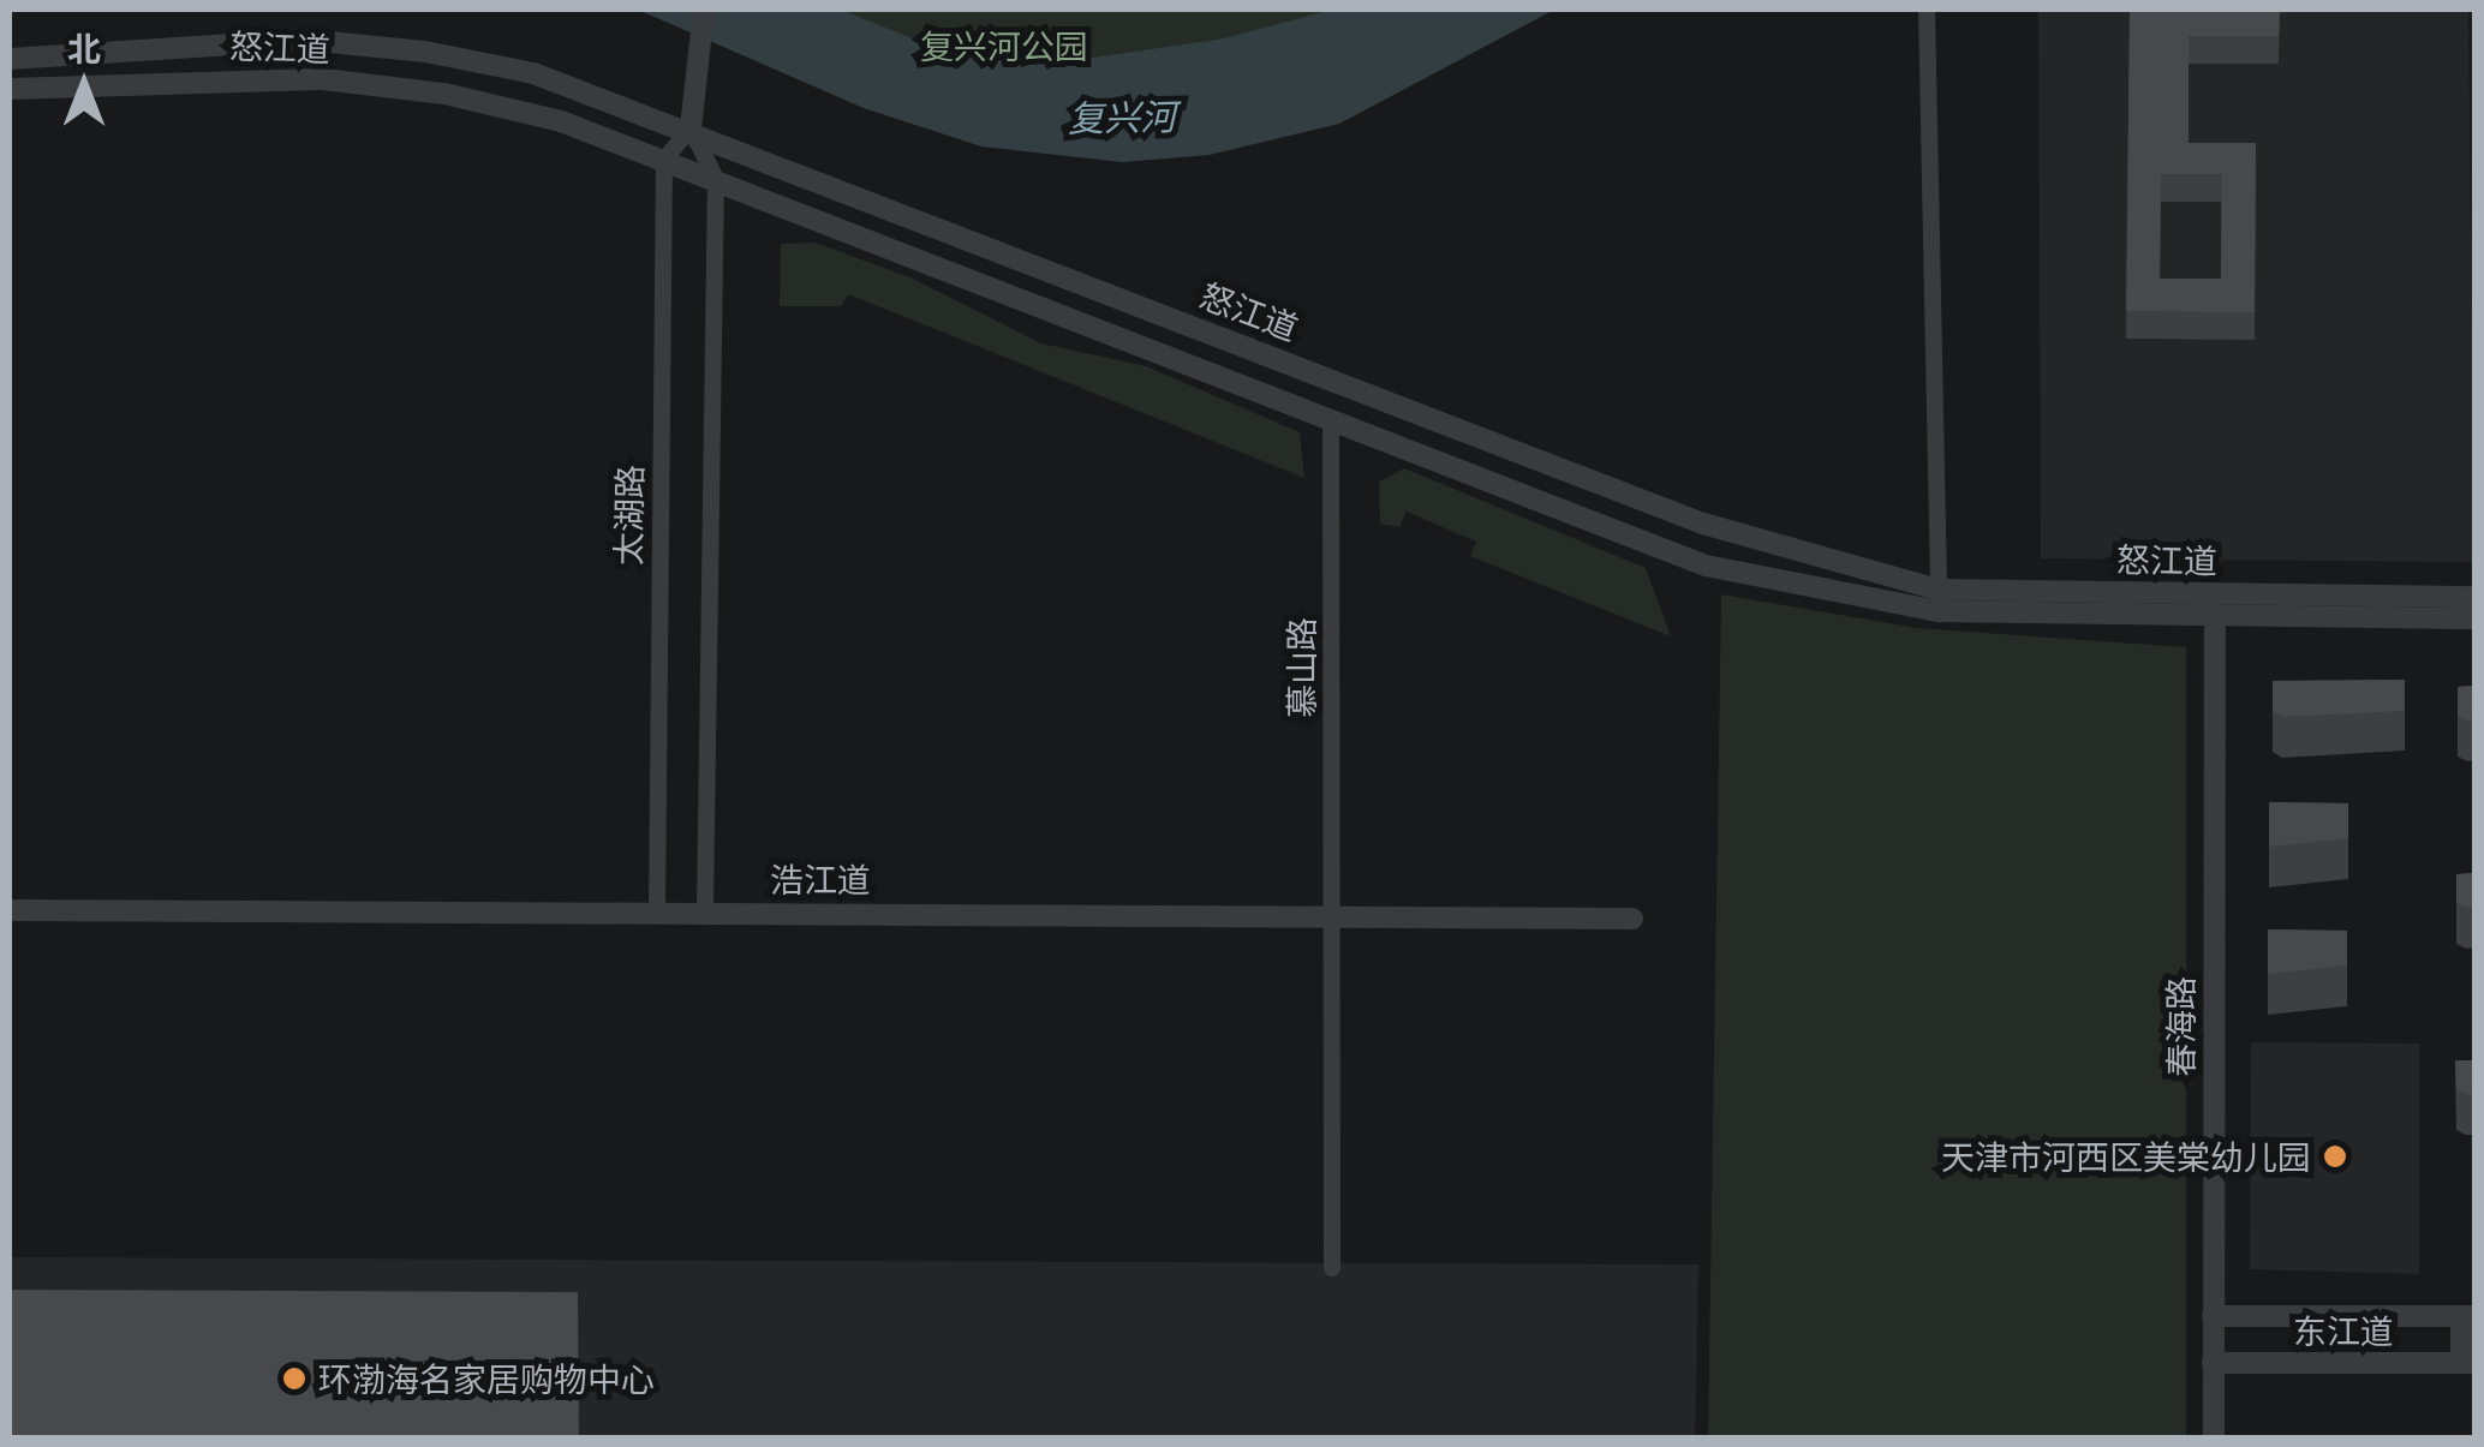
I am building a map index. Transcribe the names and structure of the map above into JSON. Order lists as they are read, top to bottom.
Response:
{
  "streets": {
    "street": [
      "怒江道",
      "太湖路",
      "慕山路",
      "浩江道",
      "春海路",
      "东江道"
    ]
  },
  "crossings": [
    ["怒江道", "太湖路"],
    ["怒江道", "慕山路"],
    ["怒江道", "春海路"],
    ["太湖路", "浩江道"],
    ["慕山路", "浩江道"],
    ["春海路", "东江道"]
  ],
  "water": ["复兴河"],
  "parks": ["复兴河公园"],
  "places": ["天津市河西区美棠幼儿园", "环渤海名家居购物中心"],
  "north": "top"
}
